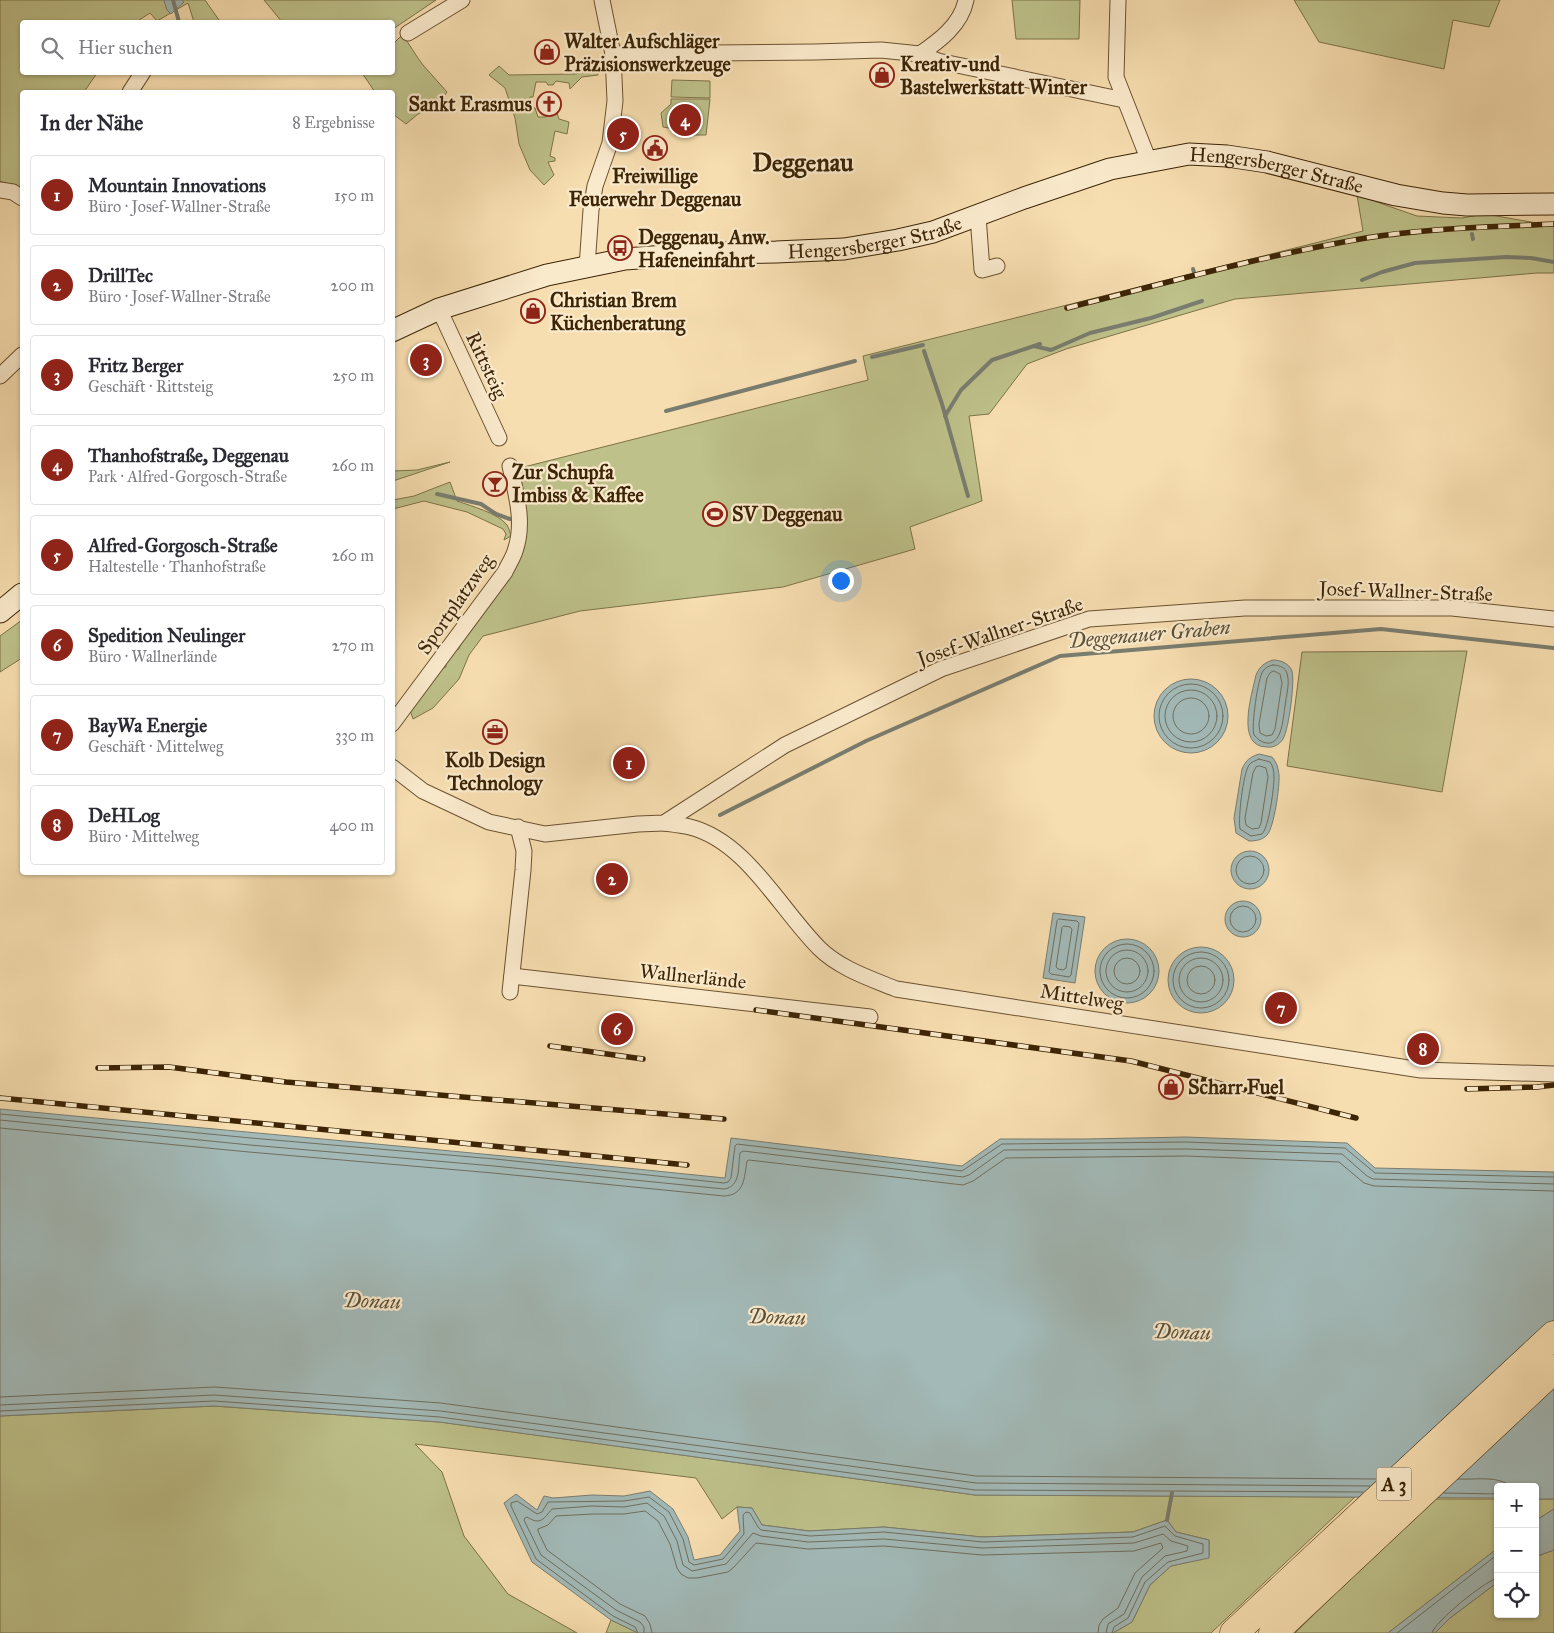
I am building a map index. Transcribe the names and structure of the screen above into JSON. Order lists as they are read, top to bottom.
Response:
{
  "streets": {
    "highway": ["A 3"],
    "main road": ["Hengersberger Straße"],
    "street": [
      "Rittsteig",
      "Josef-Wallner-Straße",
      "Sportplatzweg",
      "Wallnerlände",
      "Mittelweg"
    ]
  },
  "crossings": [
    ["Hengersberger Straße", "Rittsteig"],
    ["Josef-Wallner-Straße", "Mittelweg"]
  ],
  "districts": ["Deggenau"],
  "water": ["Deggenauer Graben", "Donau"],
  "places": {
    "shop": [
      "Walter Aufschläger Präzisionswerkzeuge",
      "Kreativ-und Bastelwerkstatt Winter",
      "Christian Brem Küchenberatung",
      "Scharr Fuel"
    ],
    "church": ["Sankt Erasmus"],
    "public building": ["Freiwillige Feuerwehr Deggenau"],
    "bus stop": ["Deggenau, Anw. Hafeneinfahrt"],
    "bar": ["Zur Schupfa Imbiss & Kaffee"],
    "sports": ["SV Deggenau"],
    "office": ["Kolb Design Technology"]
  },
  "page": {
    "search": "Hier suchen",
    "heading": ["In der Nähe", "8 Ergebnisse"],
    "pins": [
      "4",
      "5",
      "3",
      "1",
      "2",
      "7",
      "6",
      "8"
    ],
    "list": [
      {
        "mark": "1",
        "name": "Mountain Innovations",
        "note": "Büro · Josef-Wallner-Straße",
        "value": "150 m"
      },
      {
        "mark": "2",
        "name": "DrillTec",
        "note": "Büro · Josef-Wallner-Straße",
        "value": "200 m"
      },
      {
        "mark": "3",
        "name": "Fritz Berger",
        "note": "Geschäft · Rittsteig",
        "value": "250 m"
      },
      {
        "mark": "4",
        "name": "Thanhofstraße, Deggenau",
        "note": "Park · Alfred-Gorgosch-Straße",
        "value": "260 m"
      },
      {
        "mark": "5",
        "name": "Alfred-Gorgosch-Straße",
        "note": "Haltestelle · Thanhofstraße",
        "value": "260 m"
      },
      {
        "mark": "6",
        "name": "Spedition Neulinger",
        "note": "Büro · Wallnerlände",
        "value": "270 m"
      },
      {
        "mark": "7",
        "name": "BayWa Energie",
        "note": "Geschäft · Mittelweg",
        "value": "330 m"
      },
      {
        "mark": "8",
        "name": "DeHLog",
        "note": "Büro · Mittelweg",
        "value": "400 m"
      }
    ],
    "map_buttons": ["+", "−"]
  }
}
